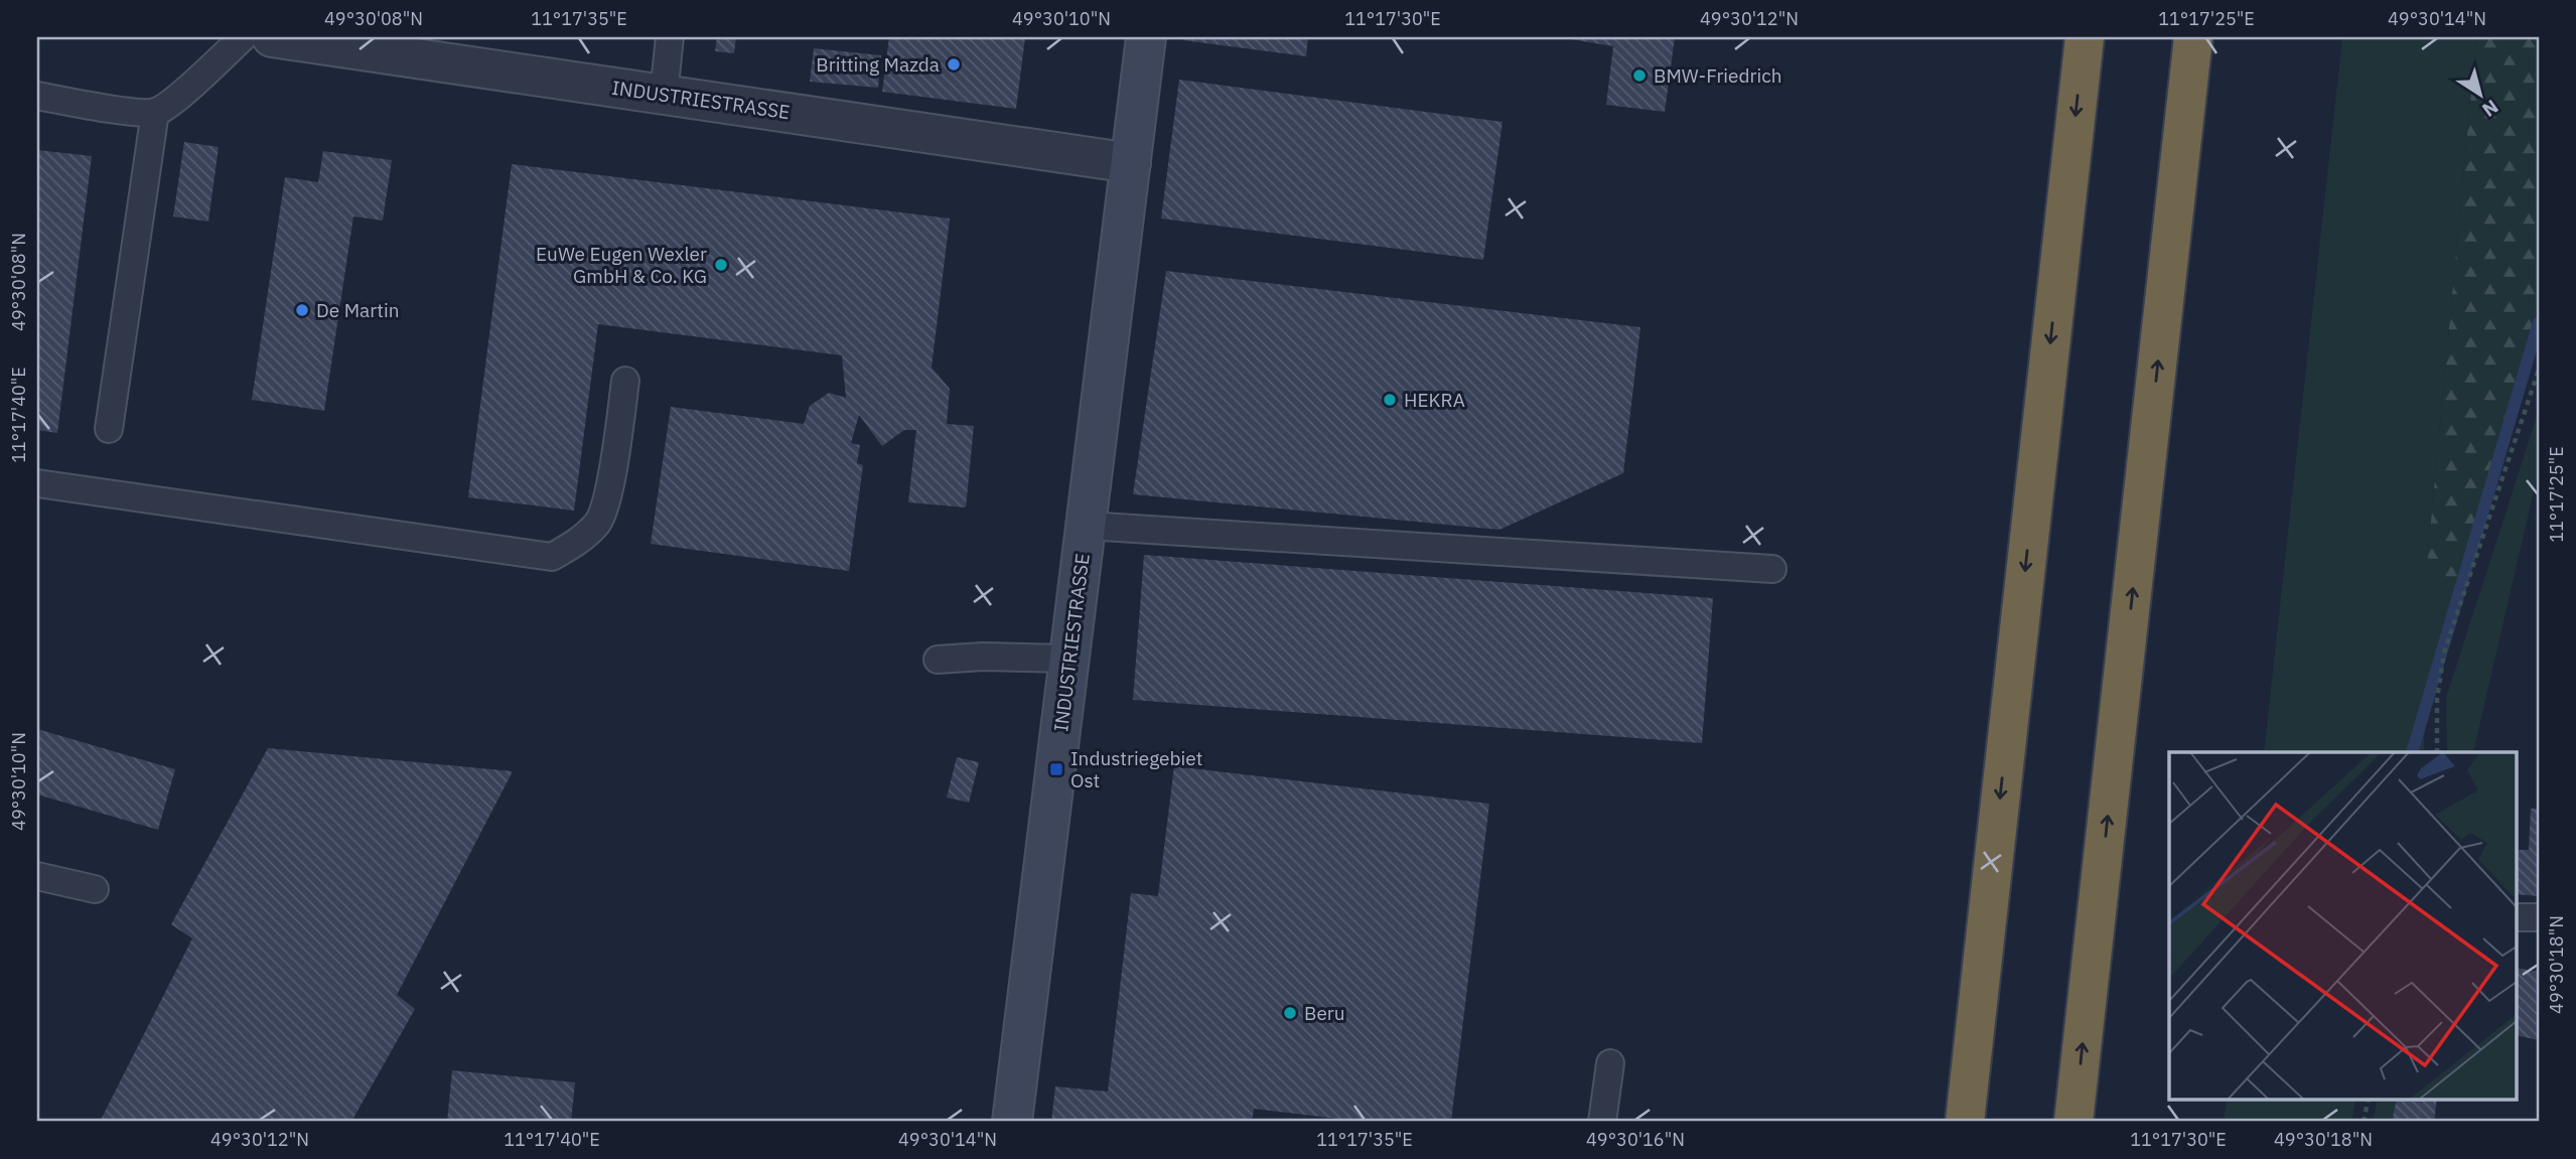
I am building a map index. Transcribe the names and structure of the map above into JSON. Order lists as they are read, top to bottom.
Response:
{
  "streets": {
    "street": ["INDUSTRIESTRASSE"]
  },
  "places": {
    "other": [
      "Britting Mazda",
      "BMW-Friedrich",
      "EuWe Eugen Wexler GmbH & Co. KG",
      "De Martin",
      "HEKRA",
      "Beru"
    ],
    "transit": ["Industriegebiet Ost"]
  },
  "north": "bottom right",
  "coordinates": [
    "49°30'08\"N",
    "11°17'35\"E",
    "49°30'10\"N",
    "11°17'30\"E",
    "49°30'12\"N",
    "11°17'25\"E",
    "49°30'14\"N",
    "11°17'40\"E",
    "49°30'18\"N",
    "49°30'16\"N"
  ]
}
